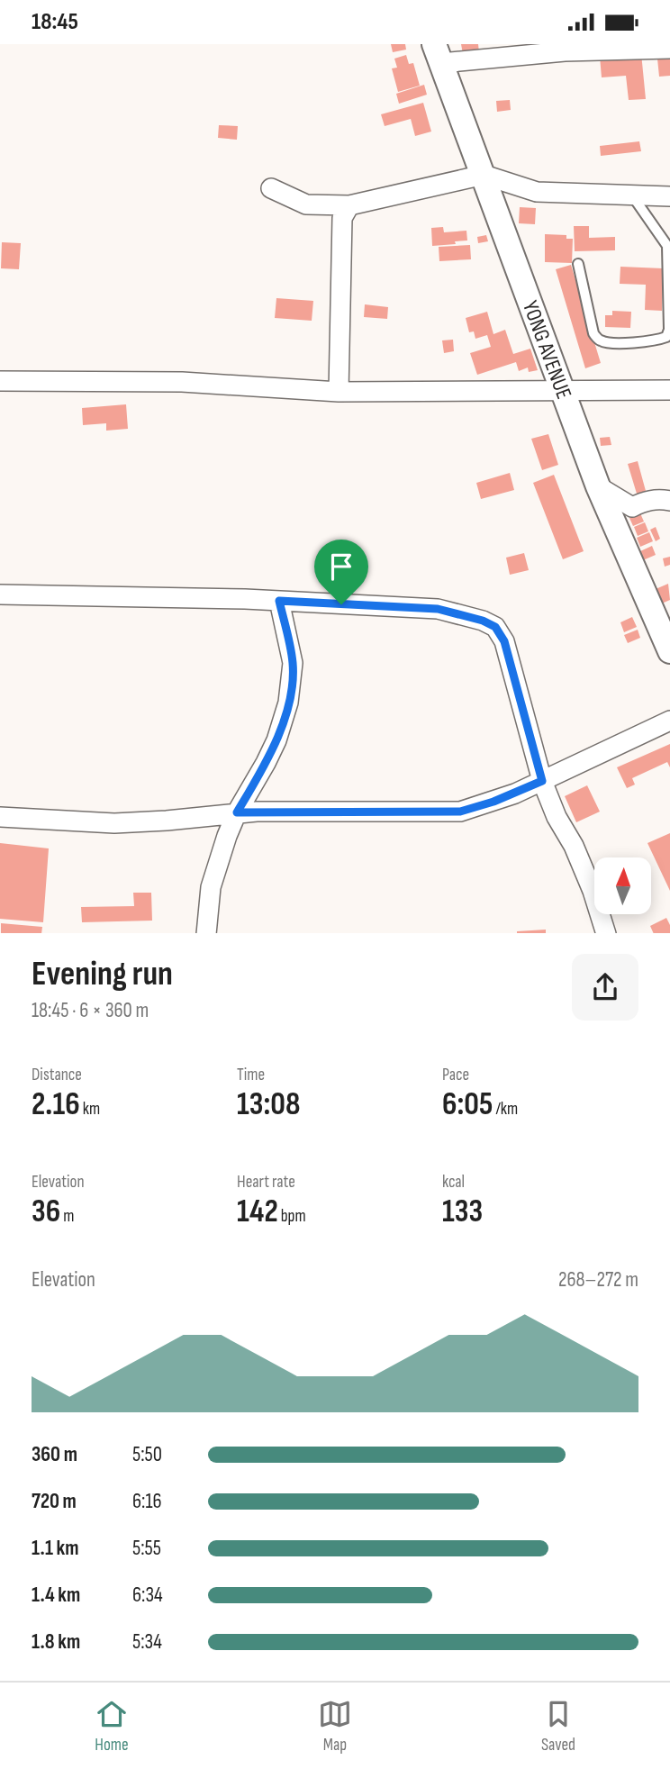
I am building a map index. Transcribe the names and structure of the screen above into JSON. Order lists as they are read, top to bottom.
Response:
{
  "streets": {
    "street": ["YONG AVENUE"]
  },
  "north": "top",
  "page": {
    "status": "18:45",
    "heading": ["Evening run", "18:45 · 6 × 360 m"],
    "stats": [
      ["Distance", "2.16 km"],
      ["Time", "13:08"],
      ["Pace", "6:05 /km"],
      ["Elevation", "36 m"],
      ["Heart rate", "142 bpm"],
      ["kcal", "133"]
    ],
    "chart": ["Elevation", "268–272 m"],
    "list": [
      {
        "name": "360 m",
        "note": "5:50"
      },
      {
        "name": "720 m",
        "note": "6:16"
      },
      {
        "name": "1.1 km",
        "note": "5:55"
      },
      {
        "name": "1.4 km",
        "note": "6:34"
      },
      {
        "name": "1.8 km",
        "note": "5:34"
      }
    ],
    "tabs": ["Home", "Map", "Saved"]
  }
}
